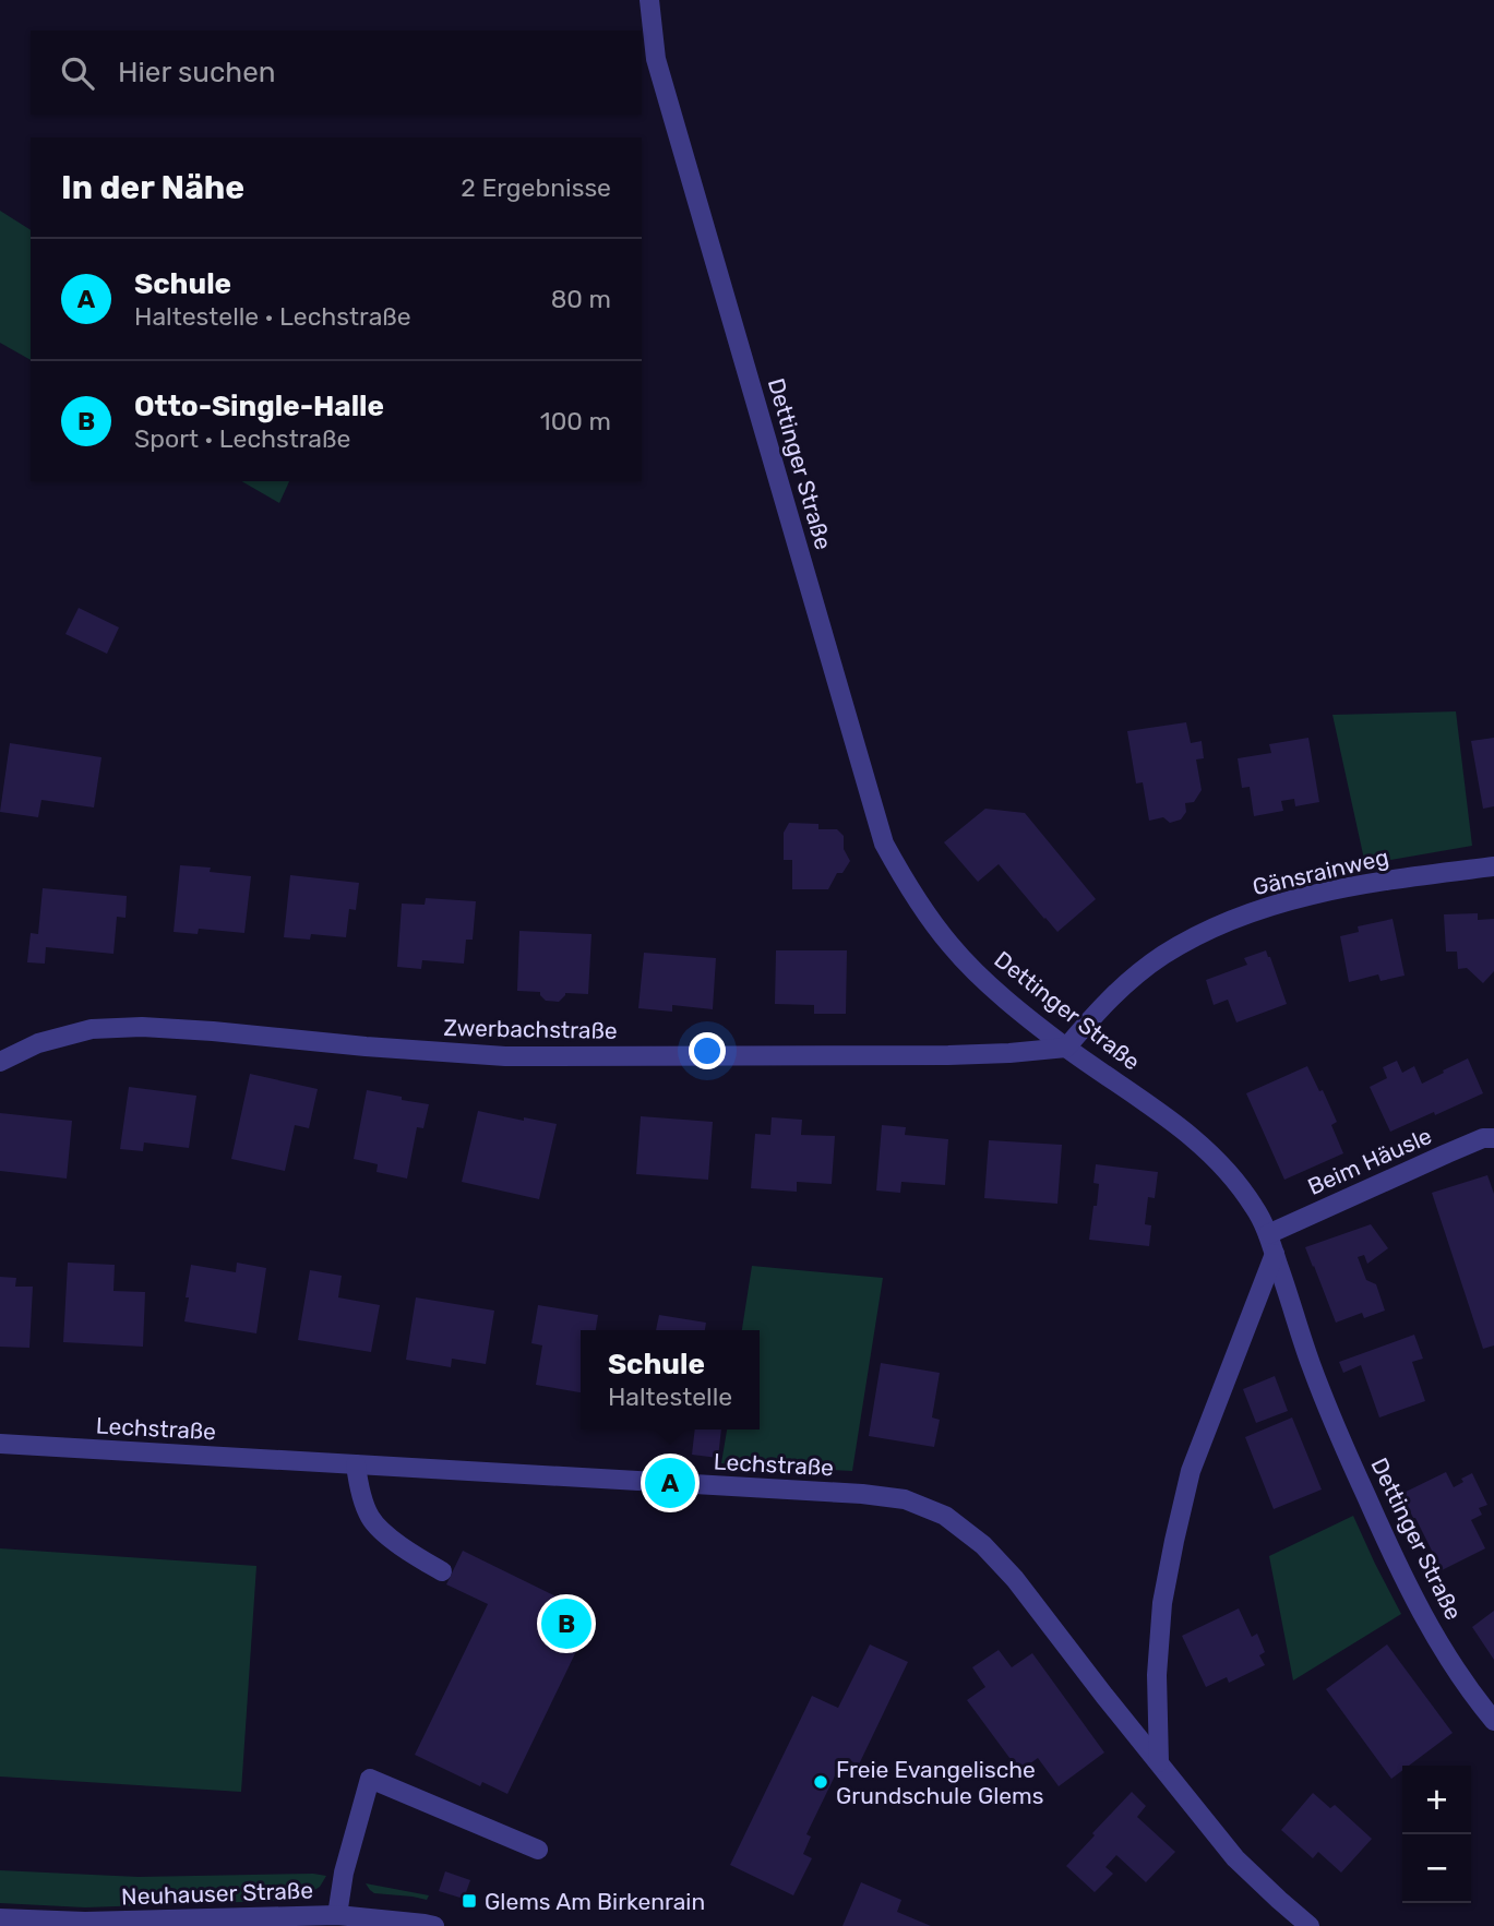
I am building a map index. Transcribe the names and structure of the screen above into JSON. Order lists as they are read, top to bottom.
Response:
{
  "streets": {
    "street": [
      "Dettinger Straße",
      "Gänsrainweg",
      "Zwerbachstraße",
      "Beim Häusle",
      "Lechstraße",
      "Neuhauser Straße"
    ]
  },
  "crossings": [
    ["Dettinger Straße", "Gänsrainweg"],
    ["Dettinger Straße", "Zwerbachstraße"],
    ["Dettinger Straße", "Beim Häusle"],
    ["Gänsrainweg", "Zwerbachstraße"]
  ],
  "places": {
    "other": ["Freie Evangelische Grundschule Glems"],
    "transit": ["Glems Am Birkenrain"]
  },
  "page": {
    "search": "Hier suchen",
    "heading": ["In der Nähe", "2 Ergebnisse"],
    "list": [
      {
        "mark": "A",
        "name": "Schule",
        "note": "Haltestelle · Lechstraße",
        "value": "80 m"
      },
      {
        "mark": "B",
        "name": "Otto-Single-Halle",
        "note": "Sport · Lechstraße",
        "value": "100 m"
      }
    ],
    "popup": ["Schule", "Haltestelle"],
    "pins": ["A", "B"],
    "map_buttons": ["+", "−"]
  }
}
